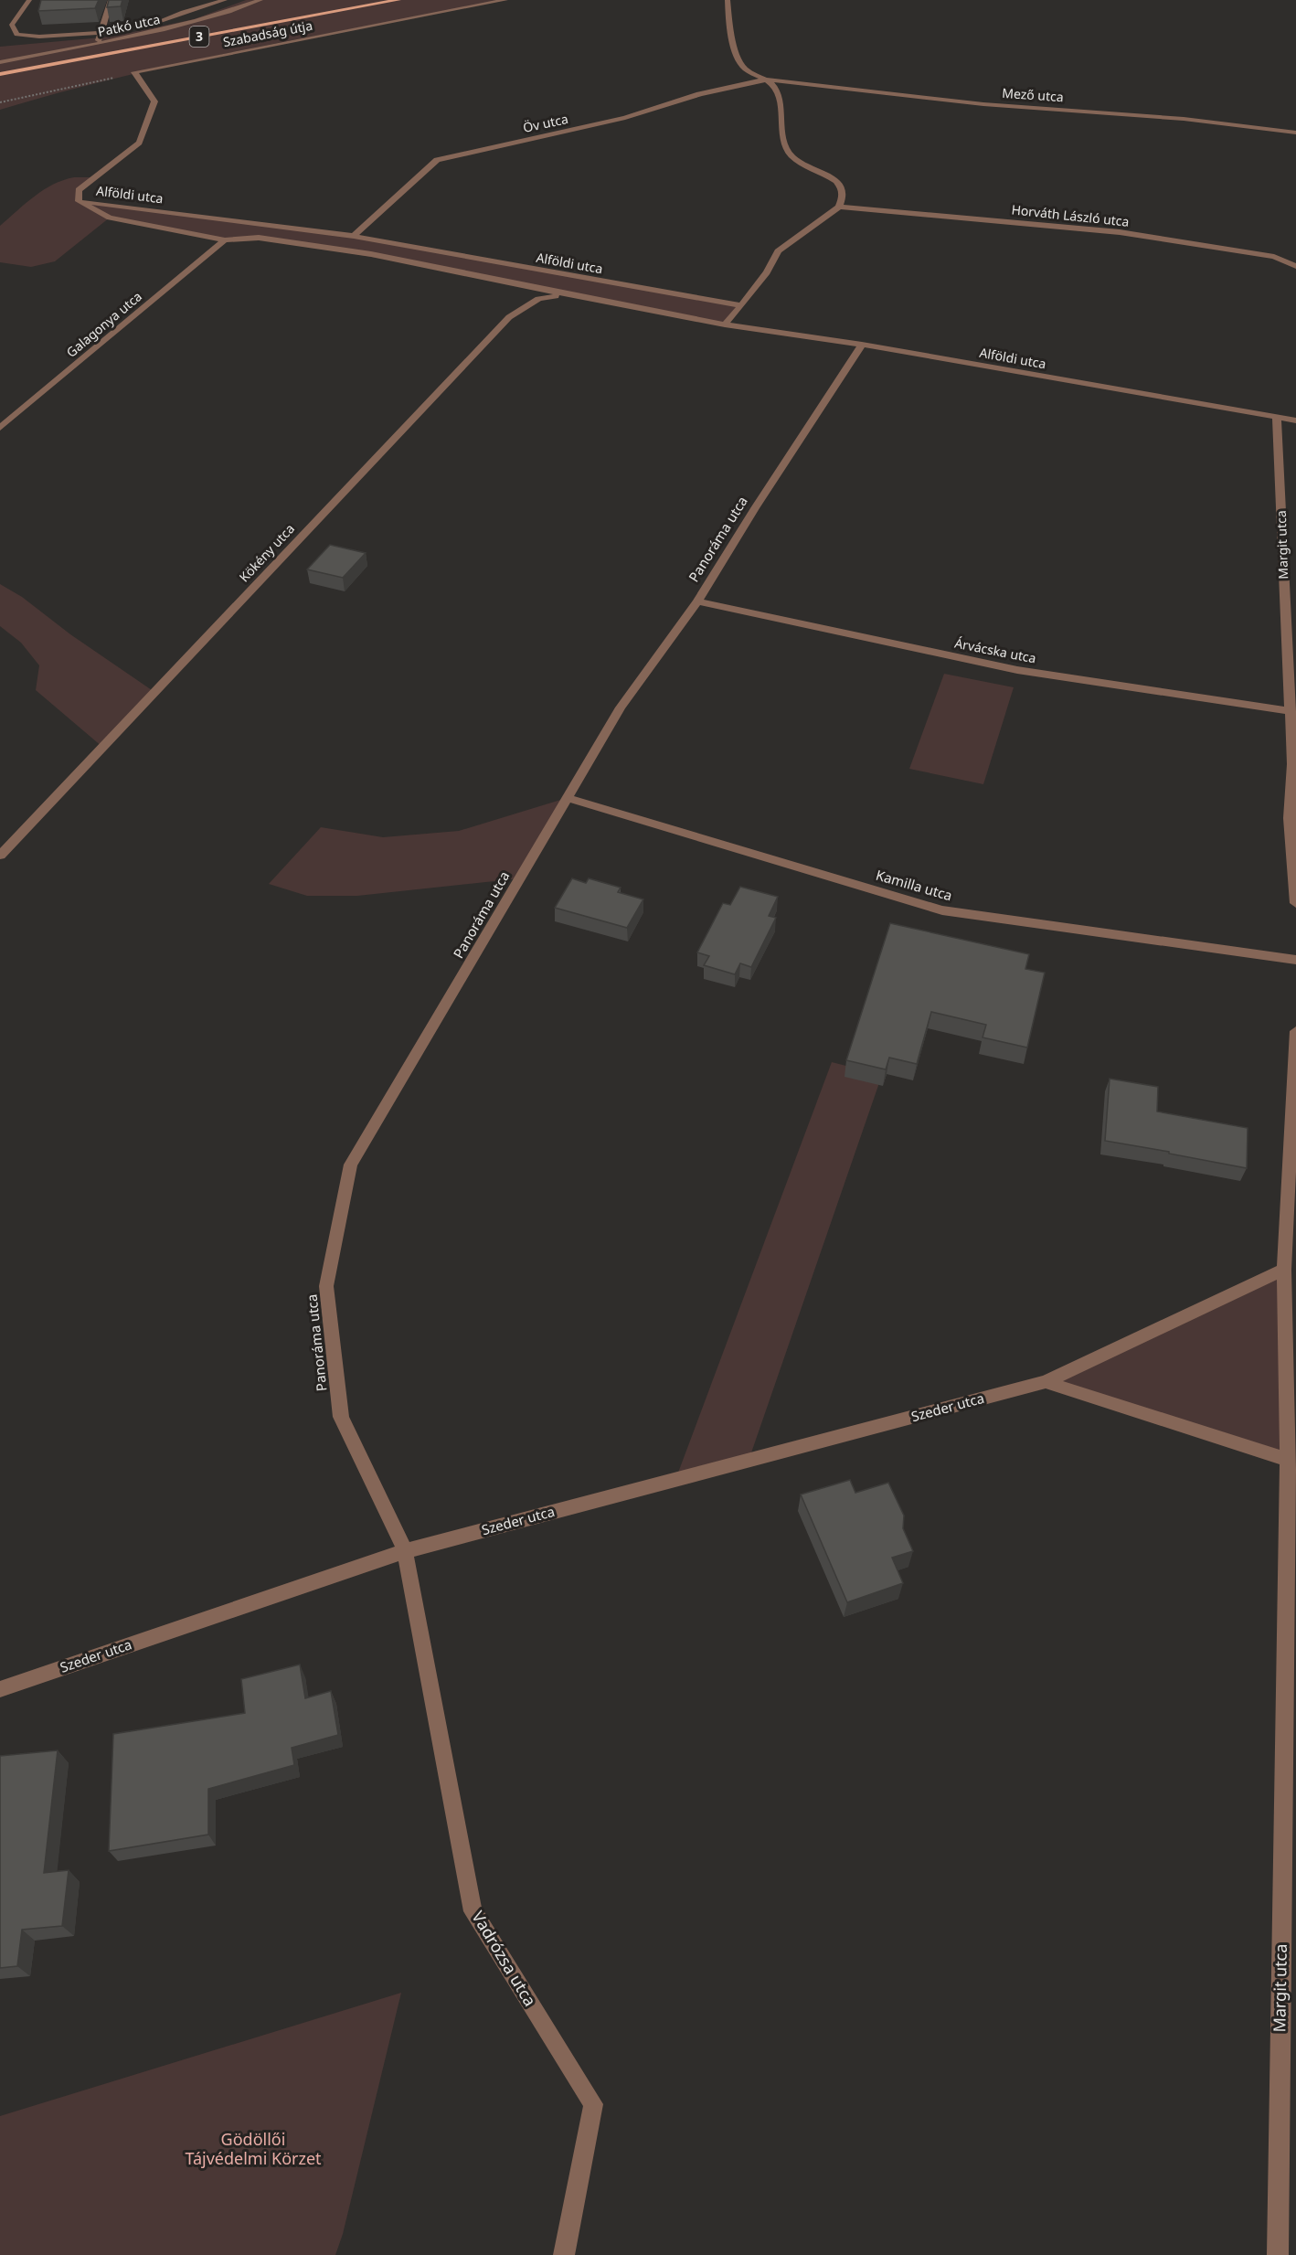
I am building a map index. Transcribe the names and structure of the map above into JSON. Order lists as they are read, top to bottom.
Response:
{
  "streets": {
    "main road": ["3"],
    "street": [
      "Patkó utca",
      "Szabadság útja",
      "Mező utca",
      "Öv utca",
      "Alföldi utca",
      "Horváth László utca",
      "Galagonya utca",
      "Panoráma utca",
      "Margit utca",
      "Kökény utca",
      "Árvácska utca",
      "Kamilla utca",
      "Szeder utca",
      "Vadrózsa utca"
    ]
  },
  "crossings": [
    ["Mező utca", "Öv utca"],
    ["Öv utca", "Alföldi utca"],
    ["Alföldi utca", "Galagonya utca"],
    ["Alföldi utca", "Panoráma utca"],
    ["Alföldi utca", "Margit utca"],
    ["Alföldi utca", "Kökény utca"],
    ["Panoráma utca", "Árvácska utca"],
    ["Panoráma utca", "Kamilla utca"],
    ["Panoráma utca", "Szeder utca"],
    ["Panoráma utca", "Vadrózsa utca"],
    ["Margit utca", "Árvácska utca"],
    ["Margit utca", "Szeder utca"],
    ["Szeder utca", "Vadrózsa utca"]
  ],
  "parks": ["Gödöllői Tájvédelmi Körzet"]
}
